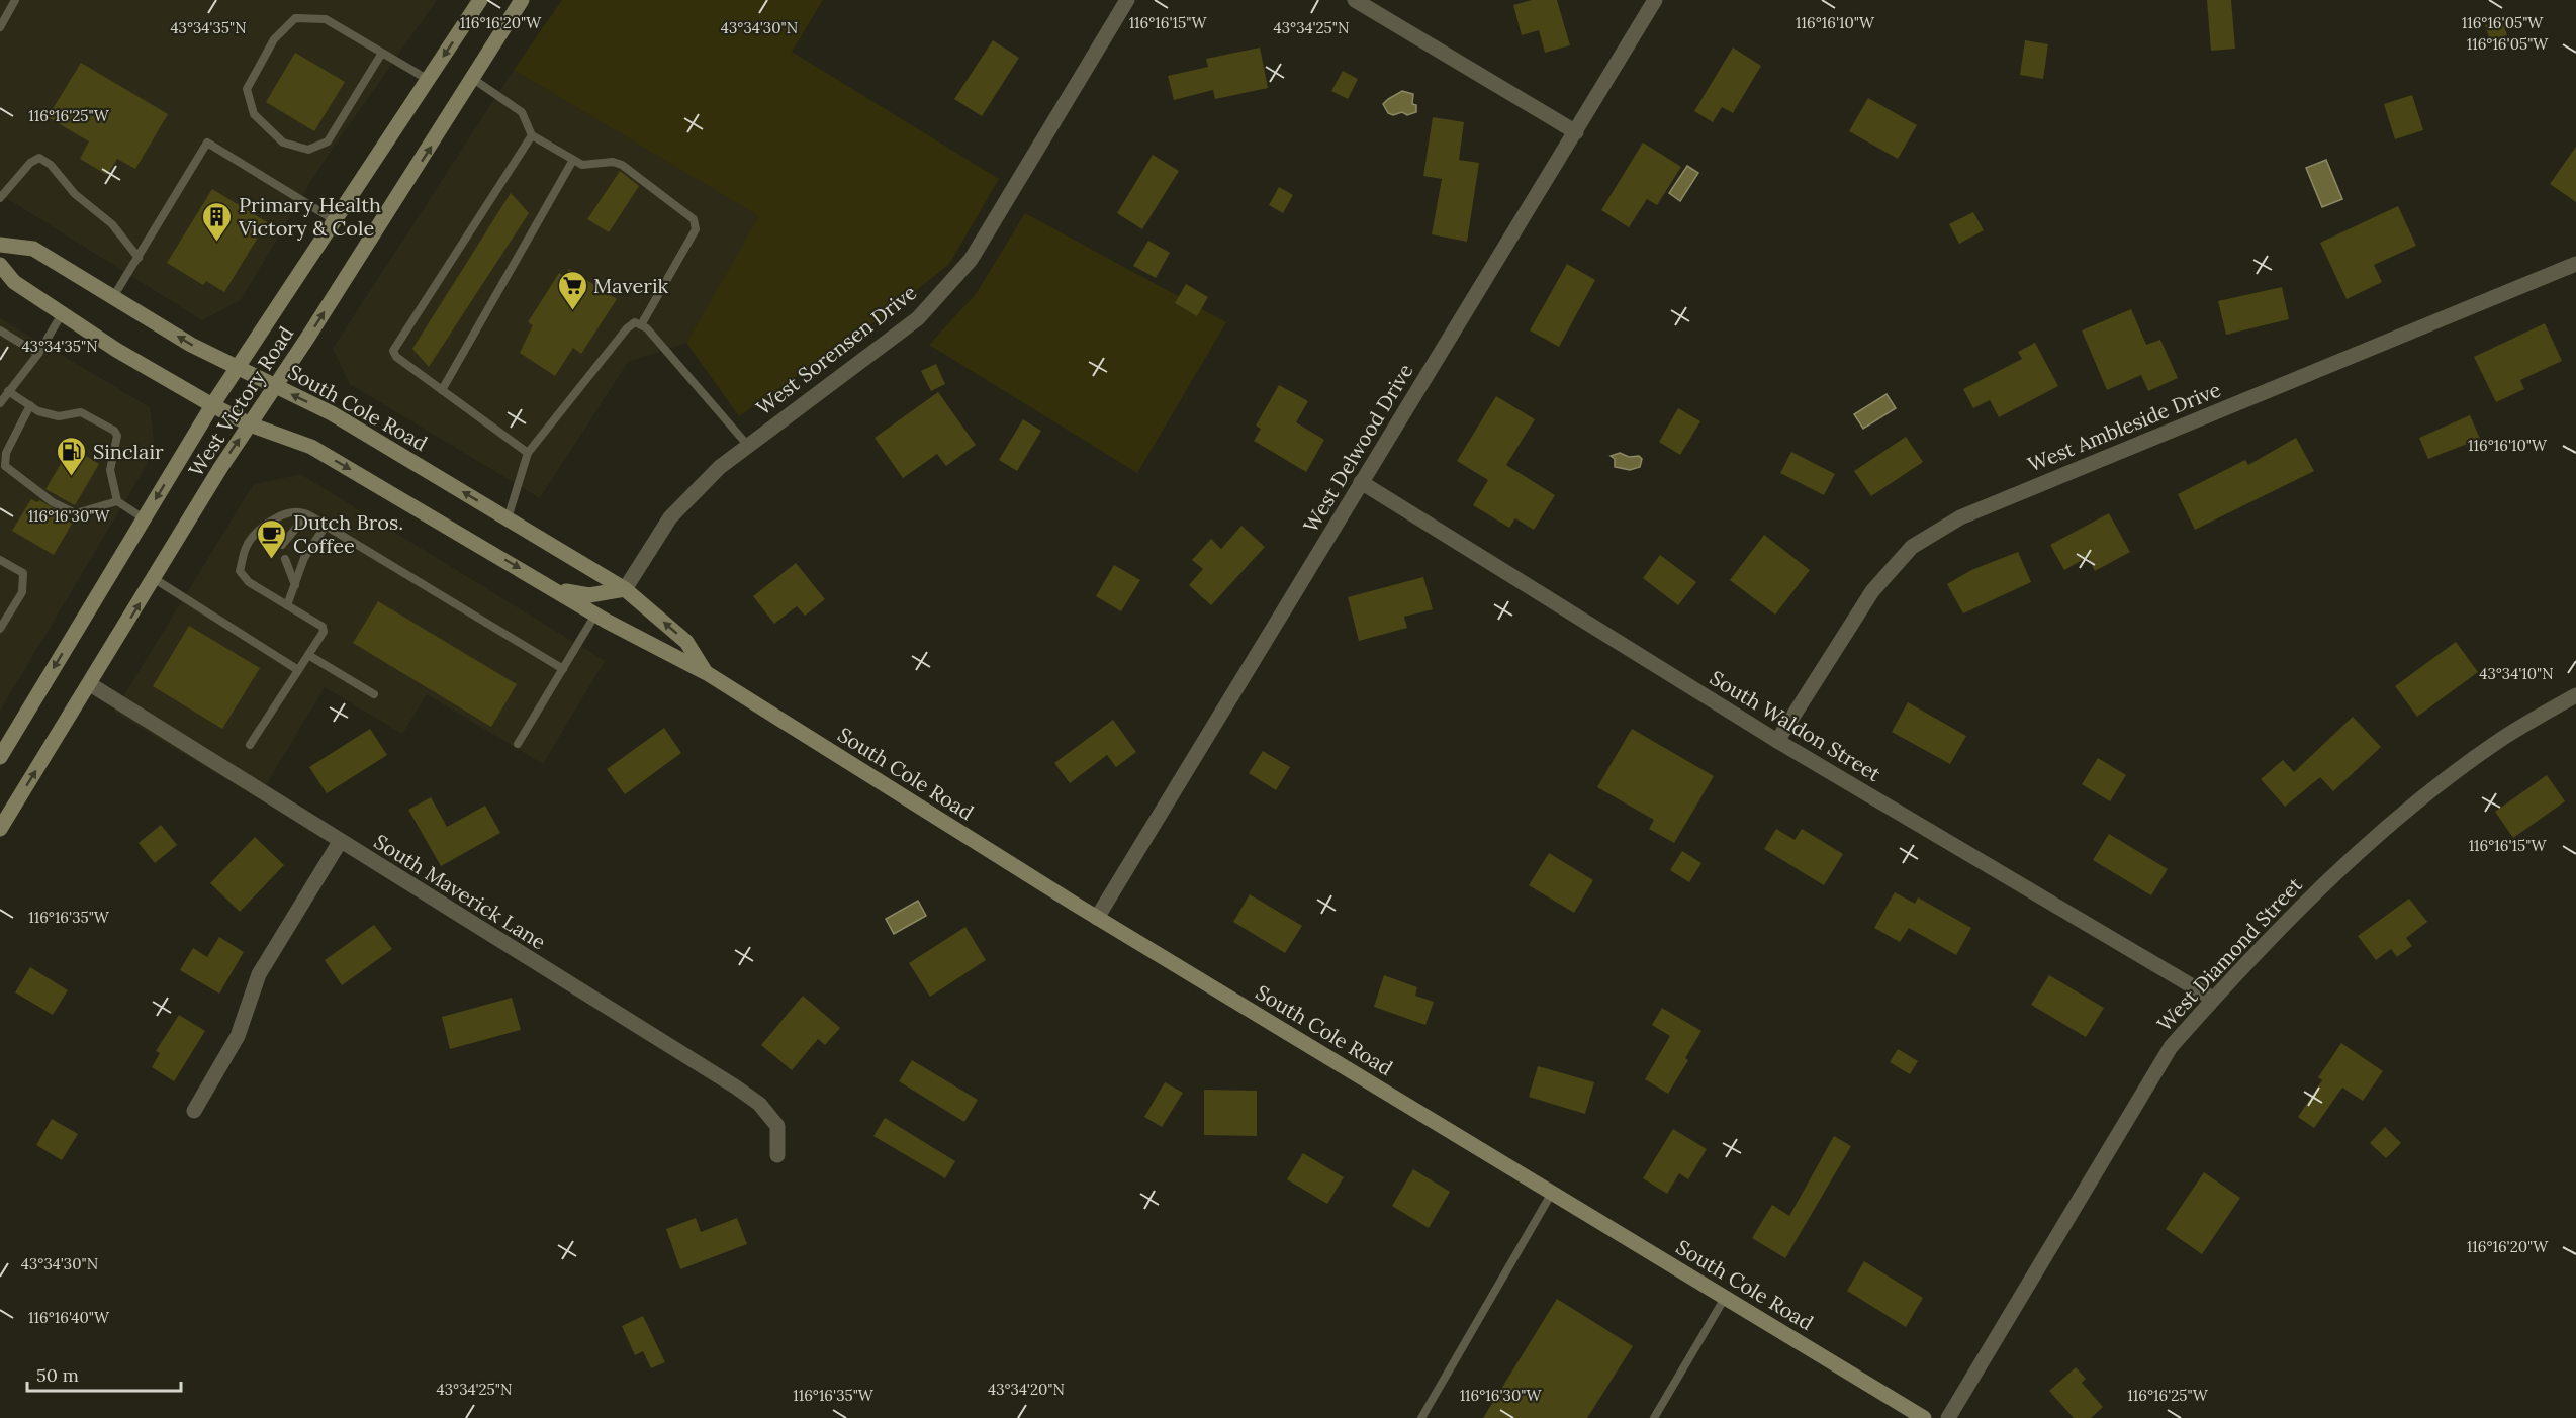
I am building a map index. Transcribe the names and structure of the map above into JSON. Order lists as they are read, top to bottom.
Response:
{
  "streets": {
    "main road": ["West Victory Road", "South Cole Road"],
    "street": [
      "West Sorensen Drive",
      "West Ambleside Drive",
      "West Delwood Drive",
      "South Waldon Street",
      "South Maverick Lane",
      "West Diamond Street"
    ]
  },
  "crossings": [
    ["West Sorensen Drive", "South Cole Road"],
    ["West Victory Road", "South Cole Road"],
    ["West Victory Road", "South Maverick Lane"],
    ["South Cole Road", "West Delwood Drive"],
    ["West Ambleside Drive", "South Waldon Street"],
    ["West Delwood Drive", "South Waldon Street"],
    ["South Waldon Street", "West Diamond Street"]
  ],
  "places": {
    "building": ["Primary Health Victory & Cole"],
    "supermarket": ["Maverik"],
    "fuel station": ["Sinclair"],
    "cafe": ["Dutch Bros. Coffee"]
  },
  "scale_bar": "50 m",
  "coordinates": [
    "116°16'05\"W",
    "116°16'20\"W",
    "116°16'15\"W",
    "116°16'10\"W",
    "43°34'35\"N",
    "43°34'30\"N",
    "43°34'25\"N",
    "116°16'25\"W",
    "116°16'30\"W",
    "43°34'10\"N",
    "116°16'35\"W",
    "116°16'40\"W",
    "43°34'20\"N"
  ]
}
